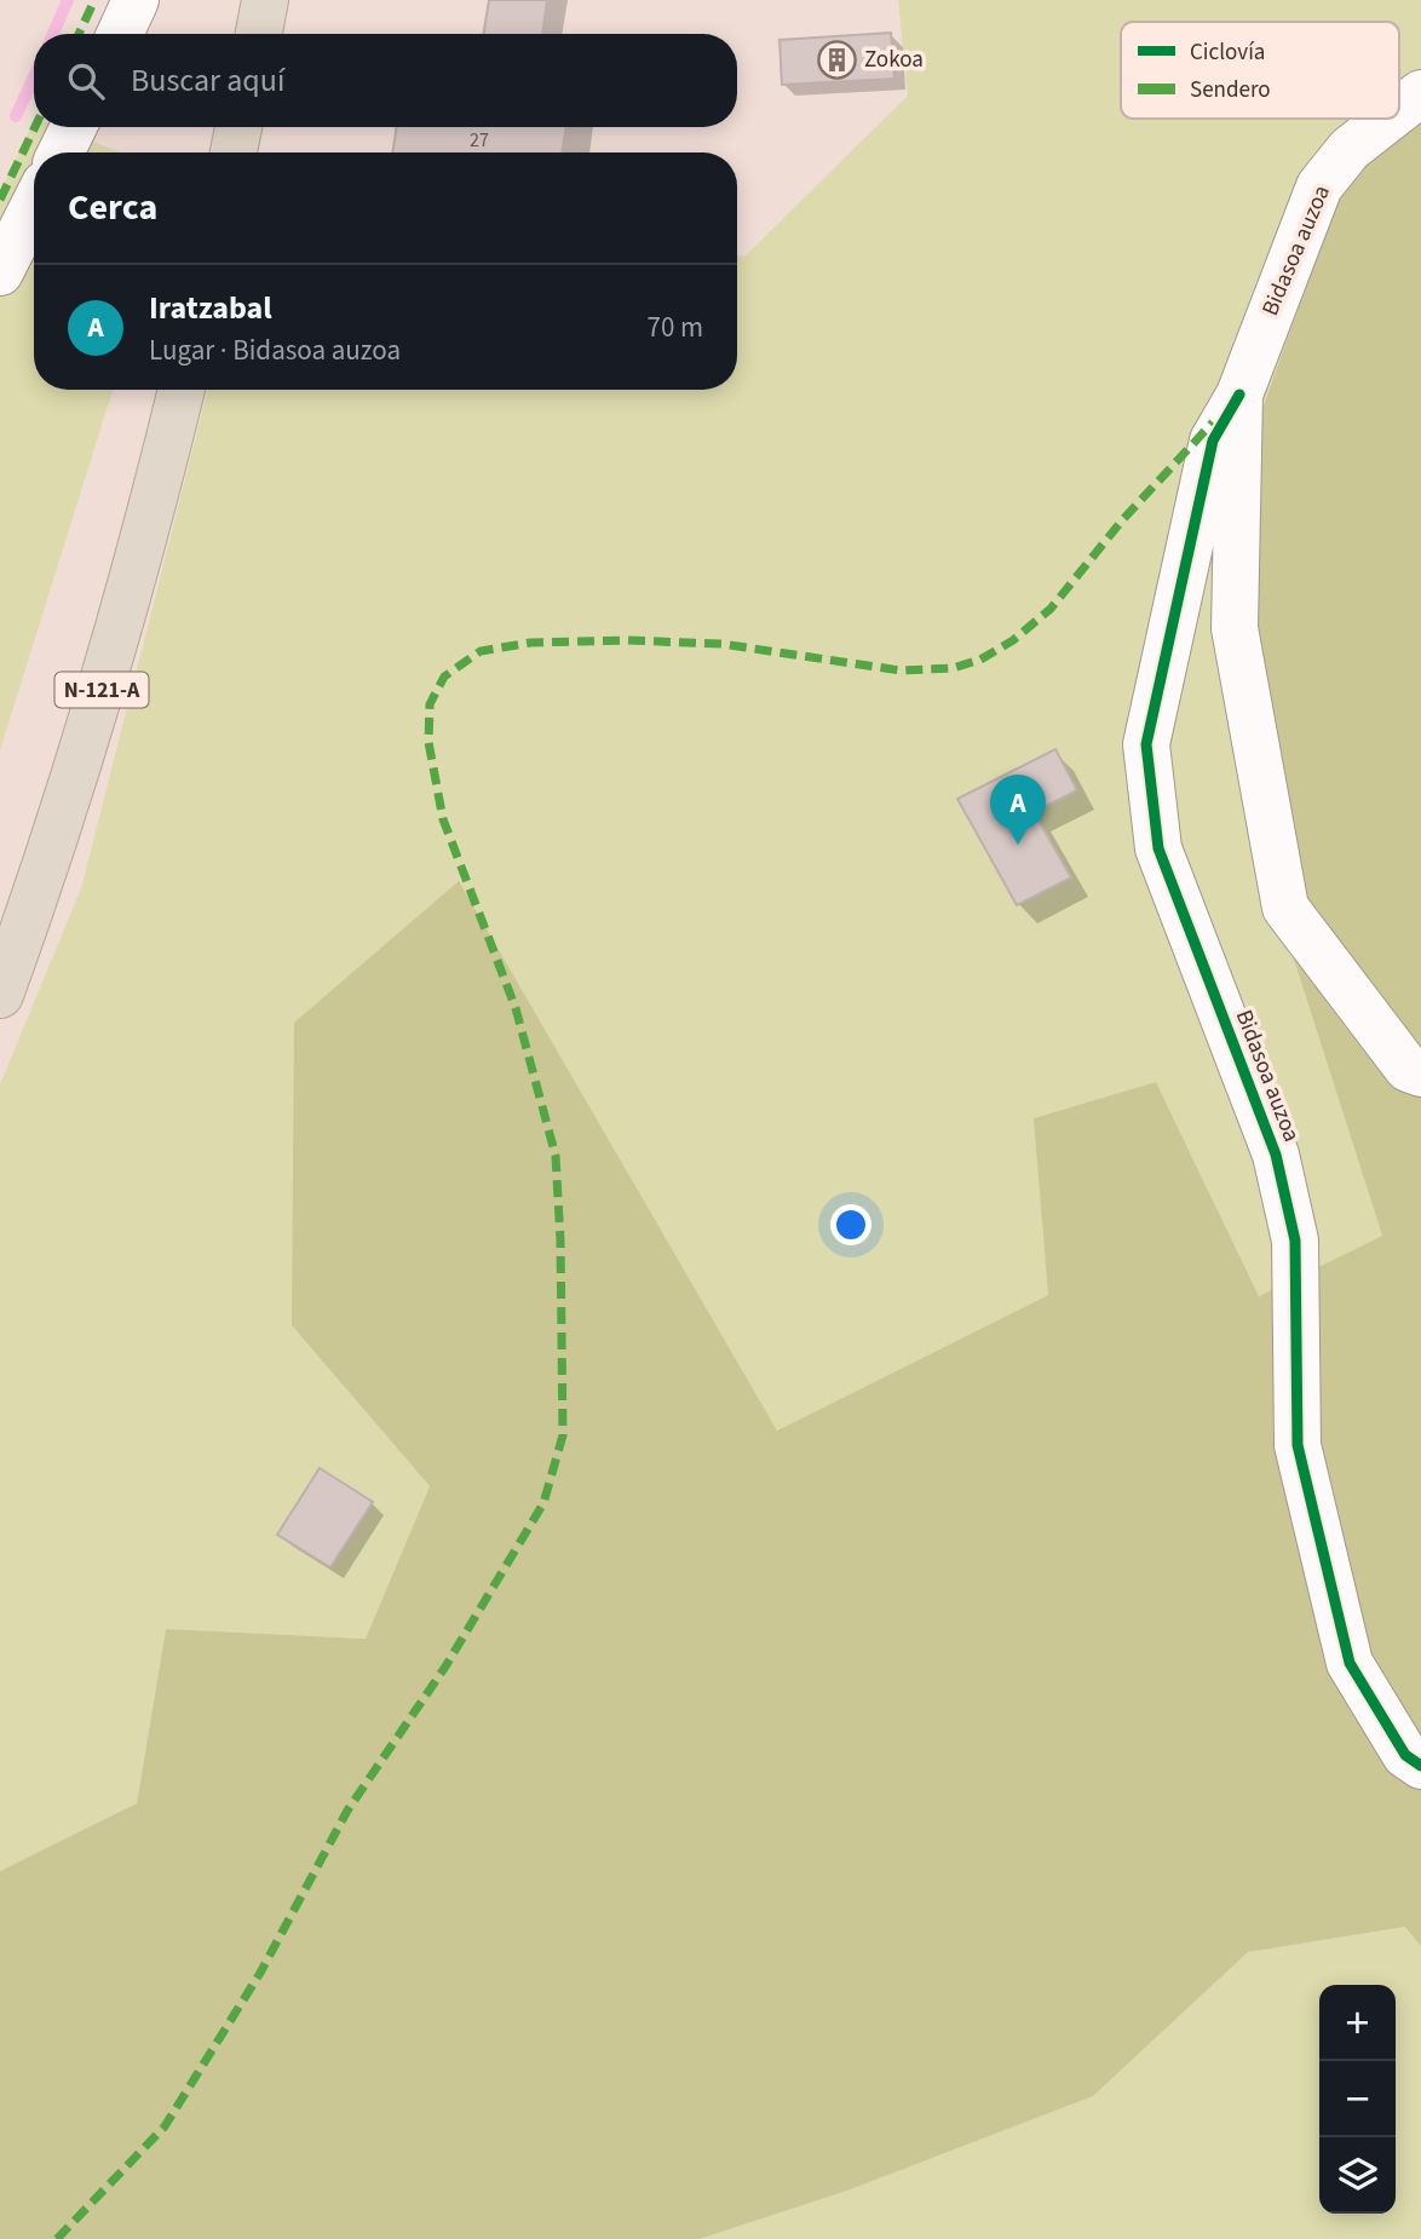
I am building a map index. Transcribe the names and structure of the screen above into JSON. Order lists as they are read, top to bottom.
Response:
{
  "streets": {
    "highway": ["N-121-A"],
    "street": ["Bidasoa auzoa"]
  },
  "places": {
    "building": ["Zokoa"]
  },
  "house_numbers": ["27"],
  "legend": ["Ciclovía", "Sendero"],
  "page": {
    "search": "Buscar aquí",
    "heading": "Cerca",
    "list": [
      {
        "mark": "A",
        "name": "Iratzabal",
        "note": "Lugar · Bidasoa auzoa",
        "value": "70 m"
      }
    ],
    "pins": "A",
    "map_buttons": ["+", "−"]
  }
}
